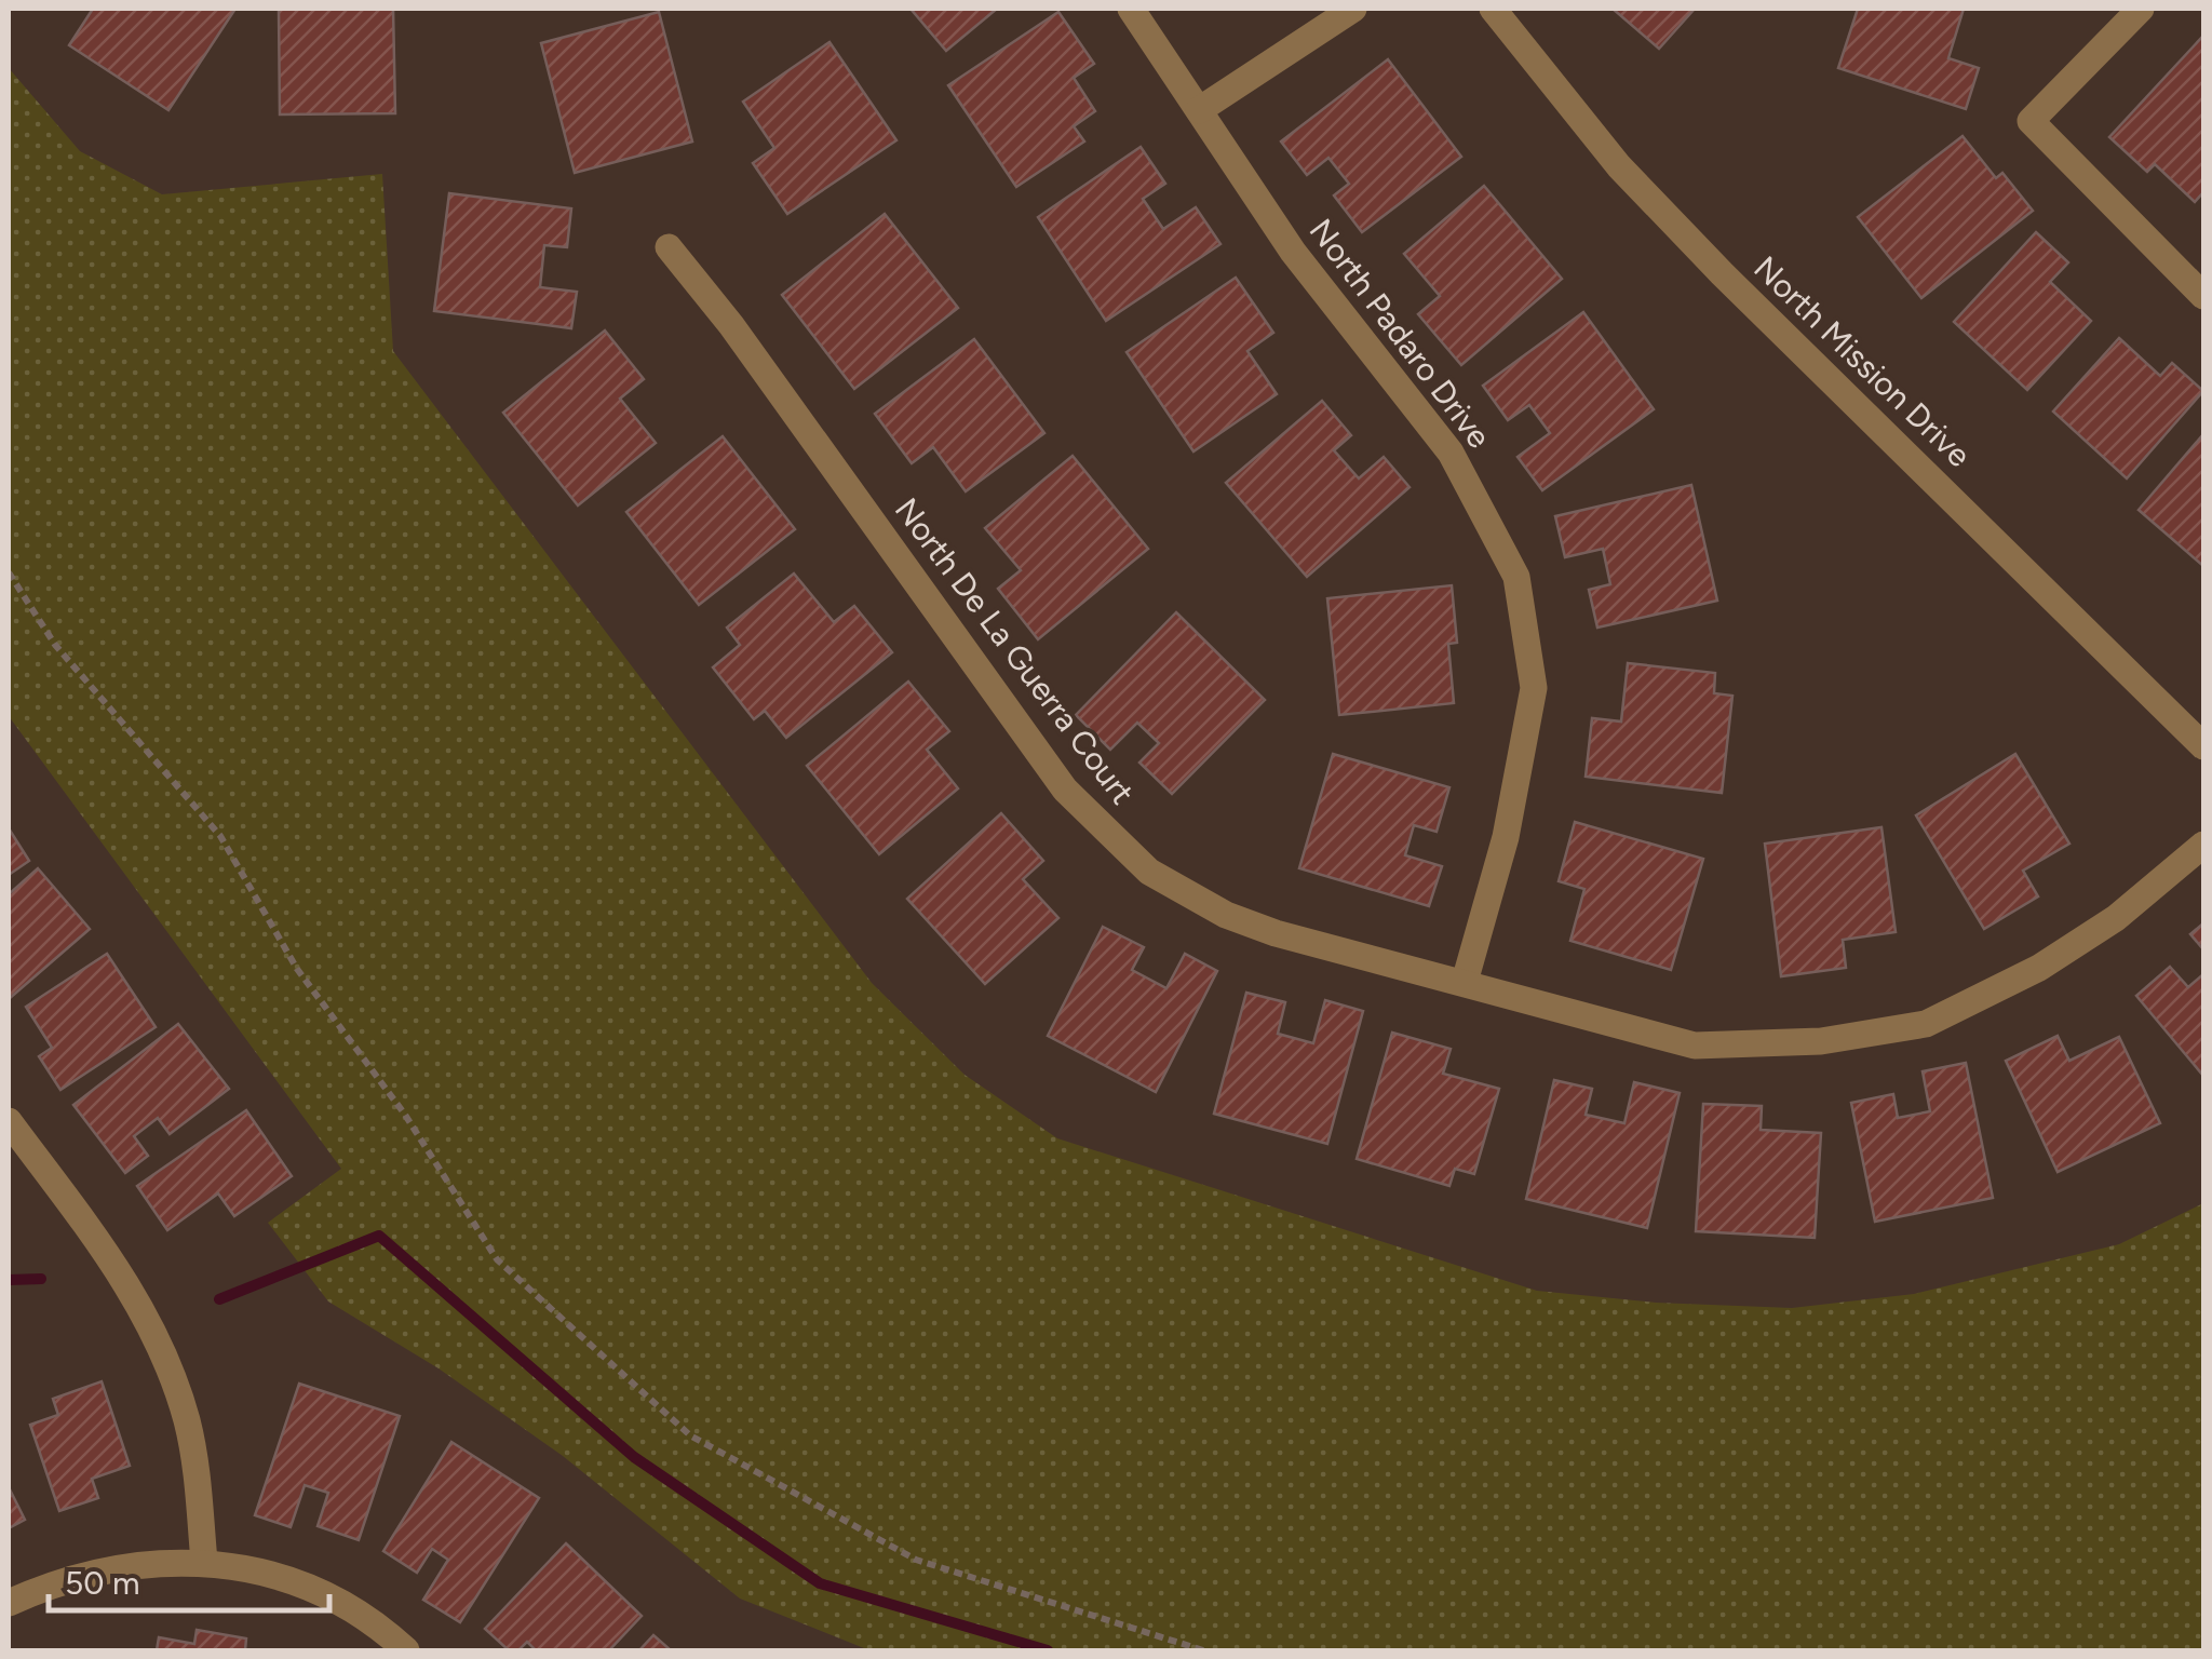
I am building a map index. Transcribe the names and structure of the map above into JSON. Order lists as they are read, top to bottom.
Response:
{
  "streets": {
    "street": ["North Padaro Drive", "North Mission Drive", "North De La Guerra Court"]
  },
  "crossings": [
    ["North Padaro Drive", "North De La Guerra Court"]
  ],
  "scale_bar": "50 m"
}
